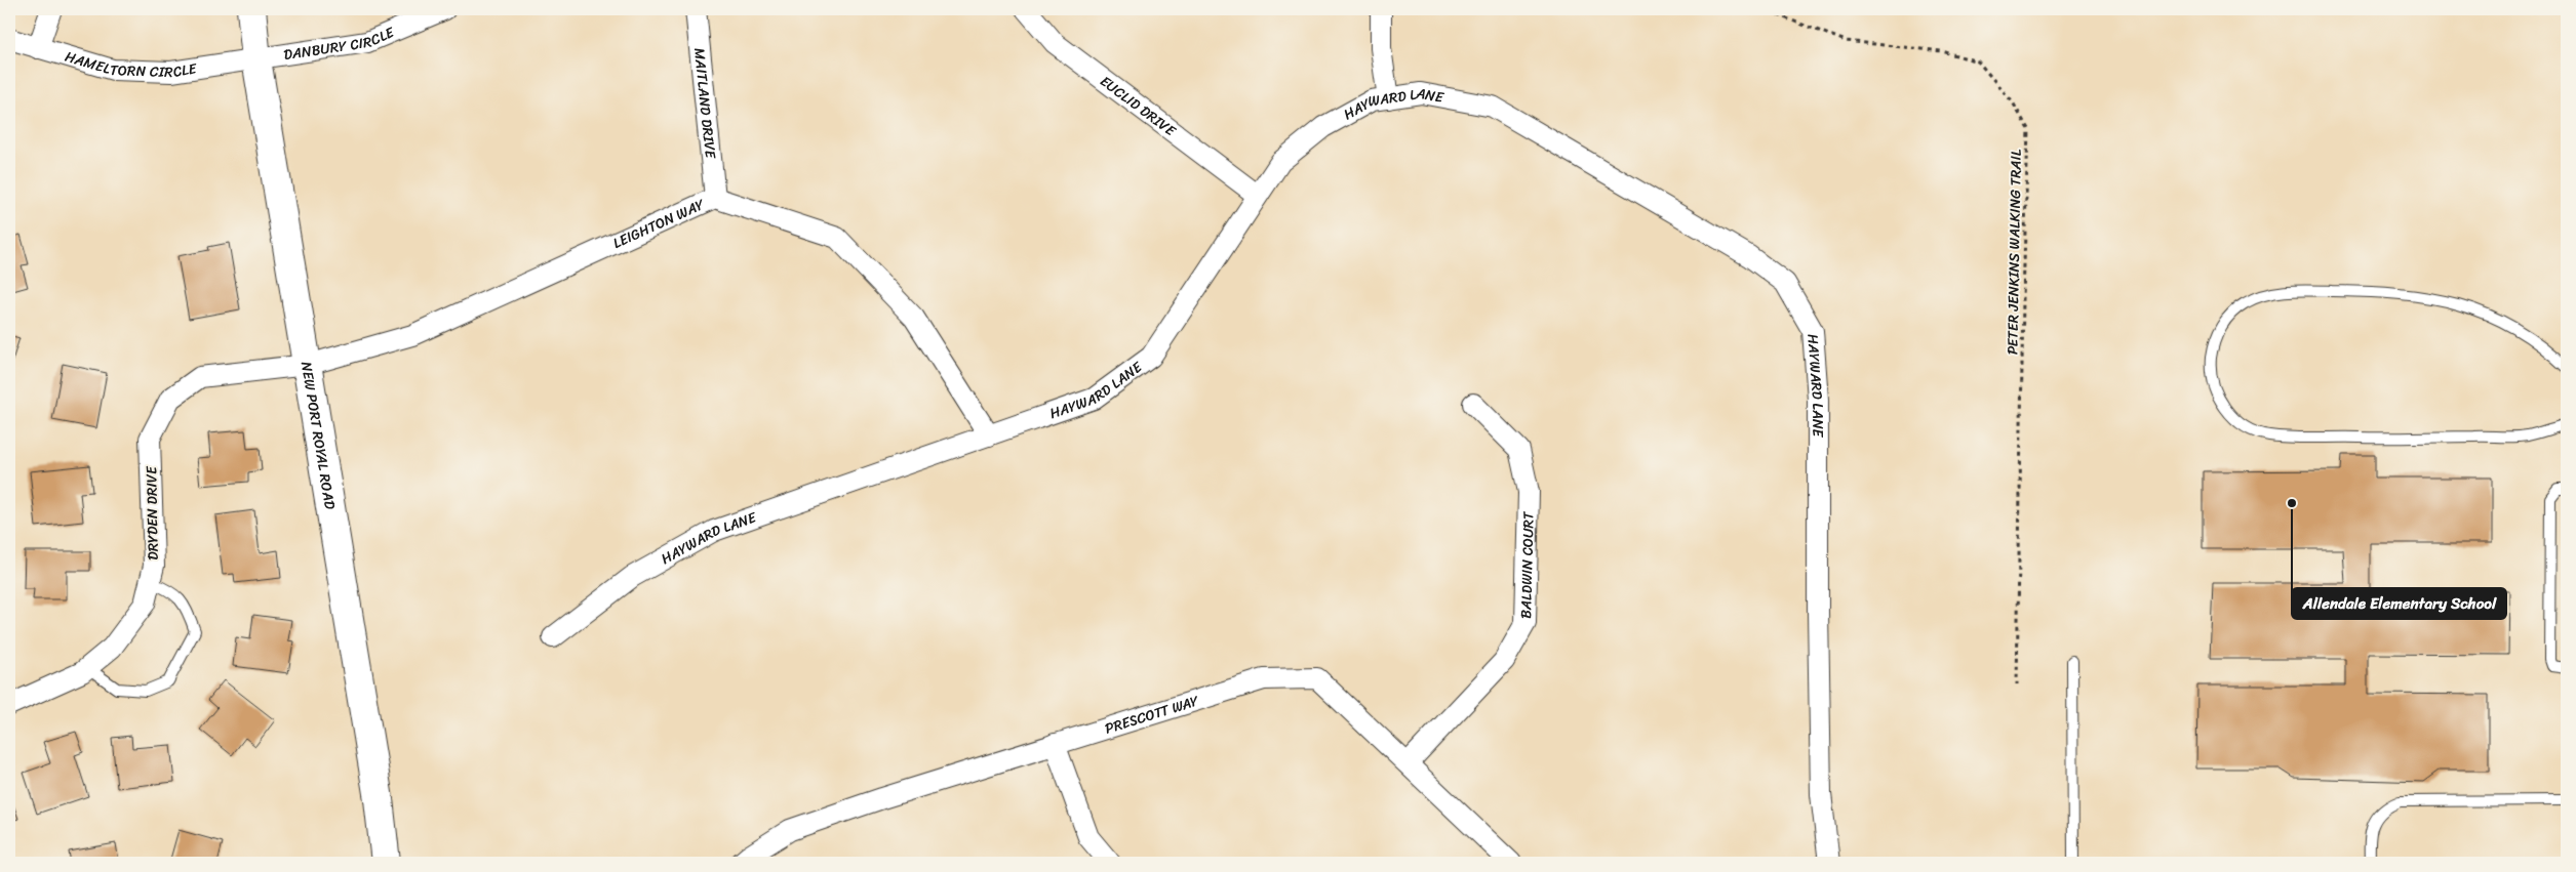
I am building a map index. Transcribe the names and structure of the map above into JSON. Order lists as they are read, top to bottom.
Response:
{
  "streets": {
    "street": [
      "DANBURY CIRCLE",
      "HAMELTORN CIRCLE",
      "MAITLAND DRIVE",
      "EUCLID DRIVE",
      "HAYWARD LANE",
      "LEIGHTON WAY",
      "NEW PORT ROYAL ROAD",
      "DRYDEN DRIVE",
      "BALDWIN COURT",
      "PRESCOTT WAY"
    ],
    "path": ["PETER JENKINS WALKING TRAIL"]
  },
  "crossings": [
    ["DANBURY CIRCLE", "HAMELTORN CIRCLE"],
    ["DANBURY CIRCLE", "NEW PORT ROYAL ROAD"],
    ["HAMELTORN CIRCLE", "NEW PORT ROYAL ROAD"],
    ["MAITLAND DRIVE", "LEIGHTON WAY"],
    ["EUCLID DRIVE", "HAYWARD LANE"],
    ["HAYWARD LANE", "LEIGHTON WAY"],
    ["LEIGHTON WAY", "NEW PORT ROYAL ROAD"],
    ["LEIGHTON WAY", "DRYDEN DRIVE"],
    ["NEW PORT ROYAL ROAD", "DRYDEN DRIVE"],
    ["BALDWIN COURT", "PRESCOTT WAY"]
  ],
  "places": ["Allendale Elementary School"]
}
